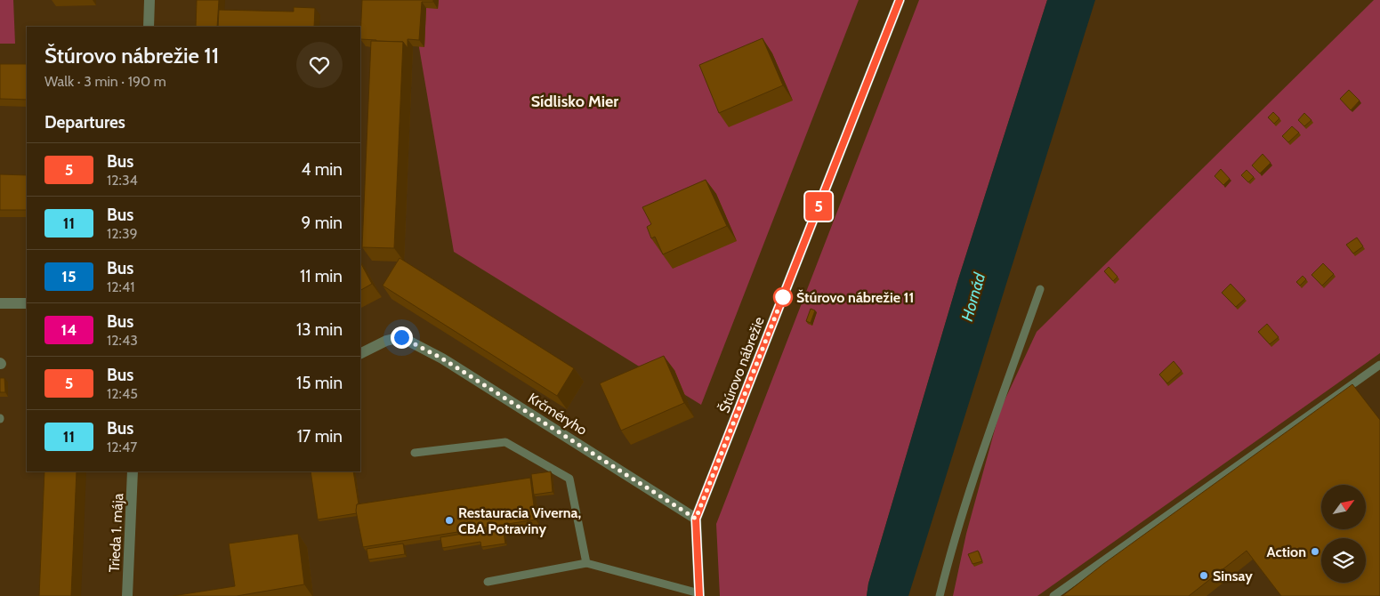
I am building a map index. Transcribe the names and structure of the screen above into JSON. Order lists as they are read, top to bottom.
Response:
{
  "streets": {
    "street": ["Štúrovo nábrežie", "Krčméryho", "Trieda 1. mája"]
  },
  "crossings": [
    ["Štúrovo nábrežie", "Krčméryho"]
  ],
  "districts": ["Sídlisko Mier"],
  "water": ["Hornád"],
  "places": [
    "Štúrovo nábrežie 11",
    "Restauracia Viverna, CBA Potraviny",
    "Action",
    "Sinsay"
  ],
  "lines": ["bus line 5"],
  "north": "top right",
  "page": {
    "on_map": "5",
    "heading": [
      ["Štúrovo nábrežie 11", "Walk · 3 min · 190 m"],
      "Departures"
    ],
    "list": [
      {
        "mark": "5",
        "name": "Bus",
        "note": "12:34",
        "value": "4 min"
      },
      {
        "mark": "11",
        "name": "Bus",
        "note": "12:39",
        "value": "9 min"
      },
      {
        "mark": "15",
        "name": "Bus",
        "note": "12:41",
        "value": "11 min"
      },
      {
        "mark": "14",
        "name": "Bus",
        "note": "12:43",
        "value": "13 min"
      },
      {
        "mark": "5",
        "name": "Bus",
        "note": "12:45",
        "value": "15 min"
      },
      {
        "mark": "11",
        "name": "Bus",
        "note": "12:47",
        "value": "17 min"
      }
    ]
  }
}
